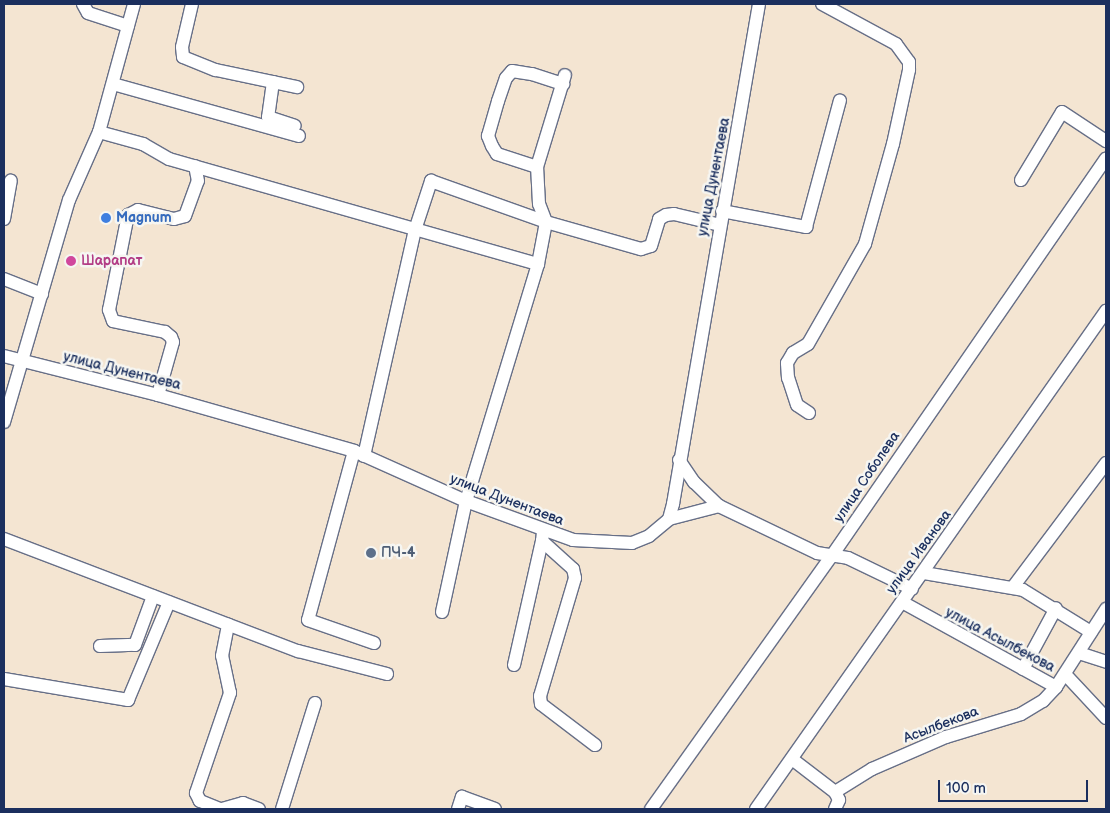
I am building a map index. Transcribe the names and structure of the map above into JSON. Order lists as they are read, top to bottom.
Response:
{
  "streets": {
    "street": [
      "улица Дунентаева",
      "улица Соболева",
      "улица Иванова",
      "улица Асылбекова",
      "Асылбекова"
    ]
  },
  "crossings": [
    ["улица Иванова", "улица Асылбекова"],
    ["улица Асылбекова", "Асылбекова"]
  ],
  "places": ["Magnum", "Шарапат", "ПЧ-4"],
  "scale_bar": "100 m"
}
